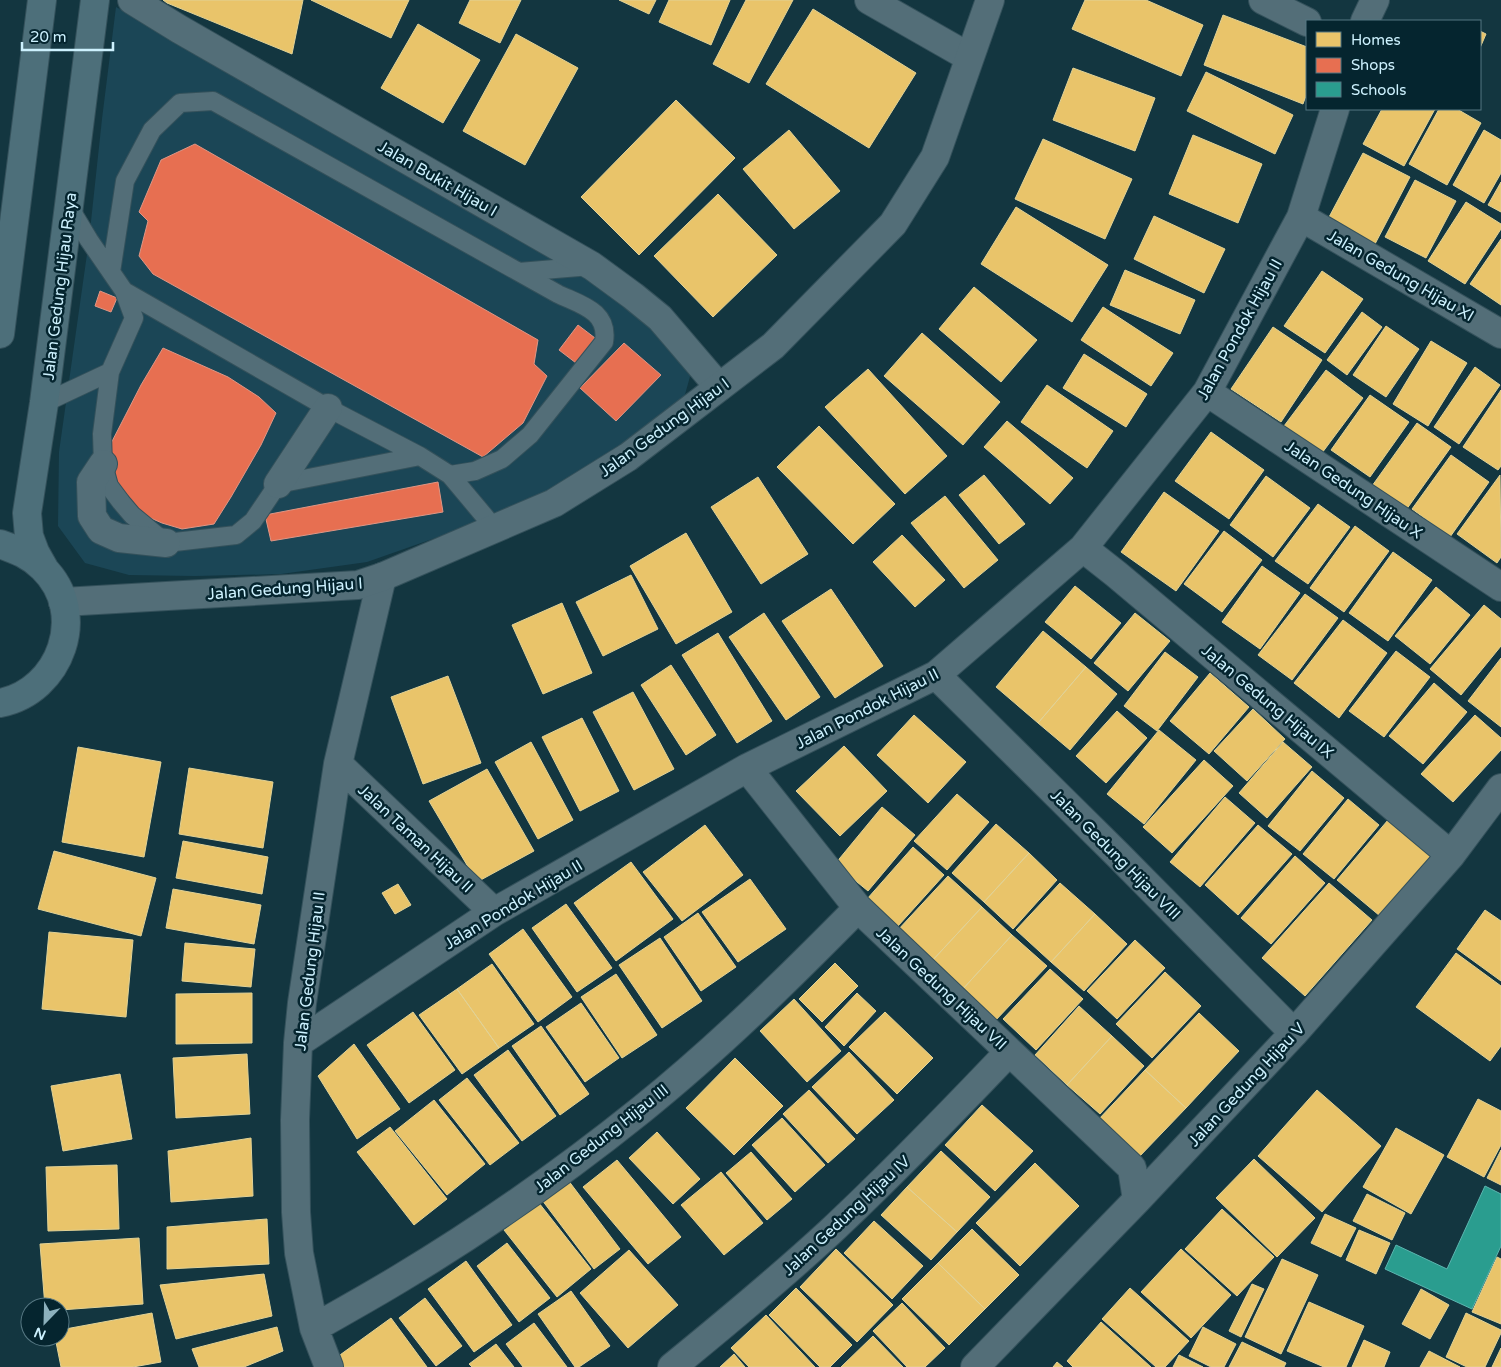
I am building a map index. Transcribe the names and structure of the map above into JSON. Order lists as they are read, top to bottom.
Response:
{
  "streets": {
    "main road": ["Jalan Gedung Hijau Raya"],
    "street": [
      "Jalan Bukit Hijau I",
      "Jalan Gedung Hijau XI",
      "Jalan Pondok Hijau II",
      "Jalan Gedung Hijau I",
      "Jalan Gedung Hijau X",
      "Jalan Gedung Hijau IX",
      "Jalan Taman Hijau II",
      "Jalan Gedung Hijau VIII",
      "Jalan Gedung Hijau II",
      "Jalan Gedung Hijau VII",
      "Jalan Gedung Hijau V",
      "Jalan Gedung Hijau III",
      "Jalan Gedung Hijau IV"
    ]
  },
  "crossings": [
    ["Jalan Bukit Hijau I", "Jalan Gedung Hijau I"],
    ["Jalan Gedung Hijau XI", "Jalan Pondok Hijau II"],
    ["Jalan Pondok Hijau II", "Jalan Gedung Hijau X"],
    ["Jalan Pondok Hijau II", "Jalan Gedung Hijau IX"],
    ["Jalan Pondok Hijau II", "Jalan Taman Hijau II"],
    ["Jalan Pondok Hijau II", "Jalan Gedung Hijau VIII"],
    ["Jalan Pondok Hijau II", "Jalan Gedung Hijau II"],
    ["Jalan Pondok Hijau II", "Jalan Gedung Hijau VII"],
    ["Jalan Gedung Hijau I", "Jalan Gedung Hijau II"],
    ["Jalan Gedung Hijau IX", "Jalan Gedung Hijau V"],
    ["Jalan Taman Hijau II", "Jalan Gedung Hijau II"],
    ["Jalan Gedung Hijau VIII", "Jalan Gedung Hijau V"],
    ["Jalan Gedung Hijau II", "Jalan Gedung Hijau III"],
    ["Jalan Gedung Hijau VII", "Jalan Gedung Hijau V"],
    ["Jalan Gedung Hijau VII", "Jalan Gedung Hijau III"],
    ["Jalan Gedung Hijau VII", "Jalan Gedung Hijau IV"]
  ],
  "legend": ["Homes", "Shops", "Schools"],
  "scale_bar": "20 m",
  "north": "bottom left"
}
